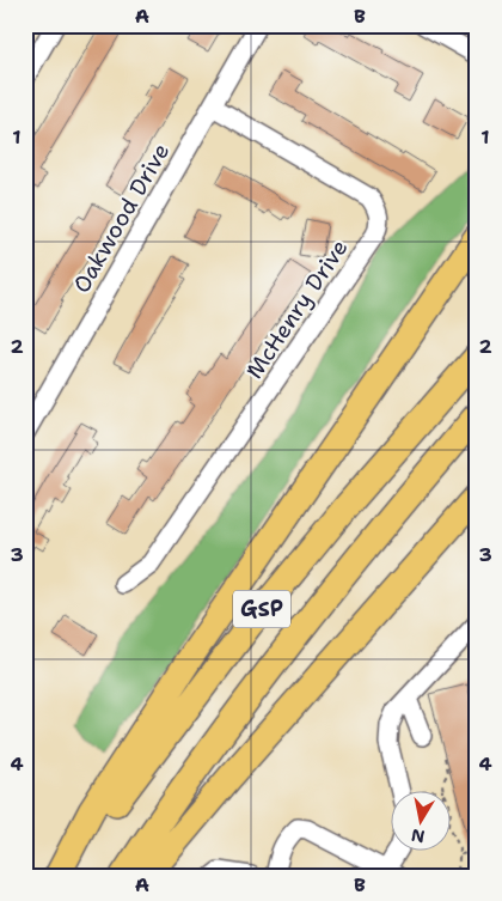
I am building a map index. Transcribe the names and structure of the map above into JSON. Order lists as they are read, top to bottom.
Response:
{
  "streets": {
    "highway": ["GSP"],
    "street": ["Oakwood Drive", "McHenry Drive"]
  },
  "crossings": [
    ["Oakwood Drive", "McHenry Drive"]
  ],
  "north": "bottom",
  "grid": {
    "columns": ["A", "B"],
    "rows": [
      "1",
      "2",
      "3",
      "4"
    ]
  }
}
